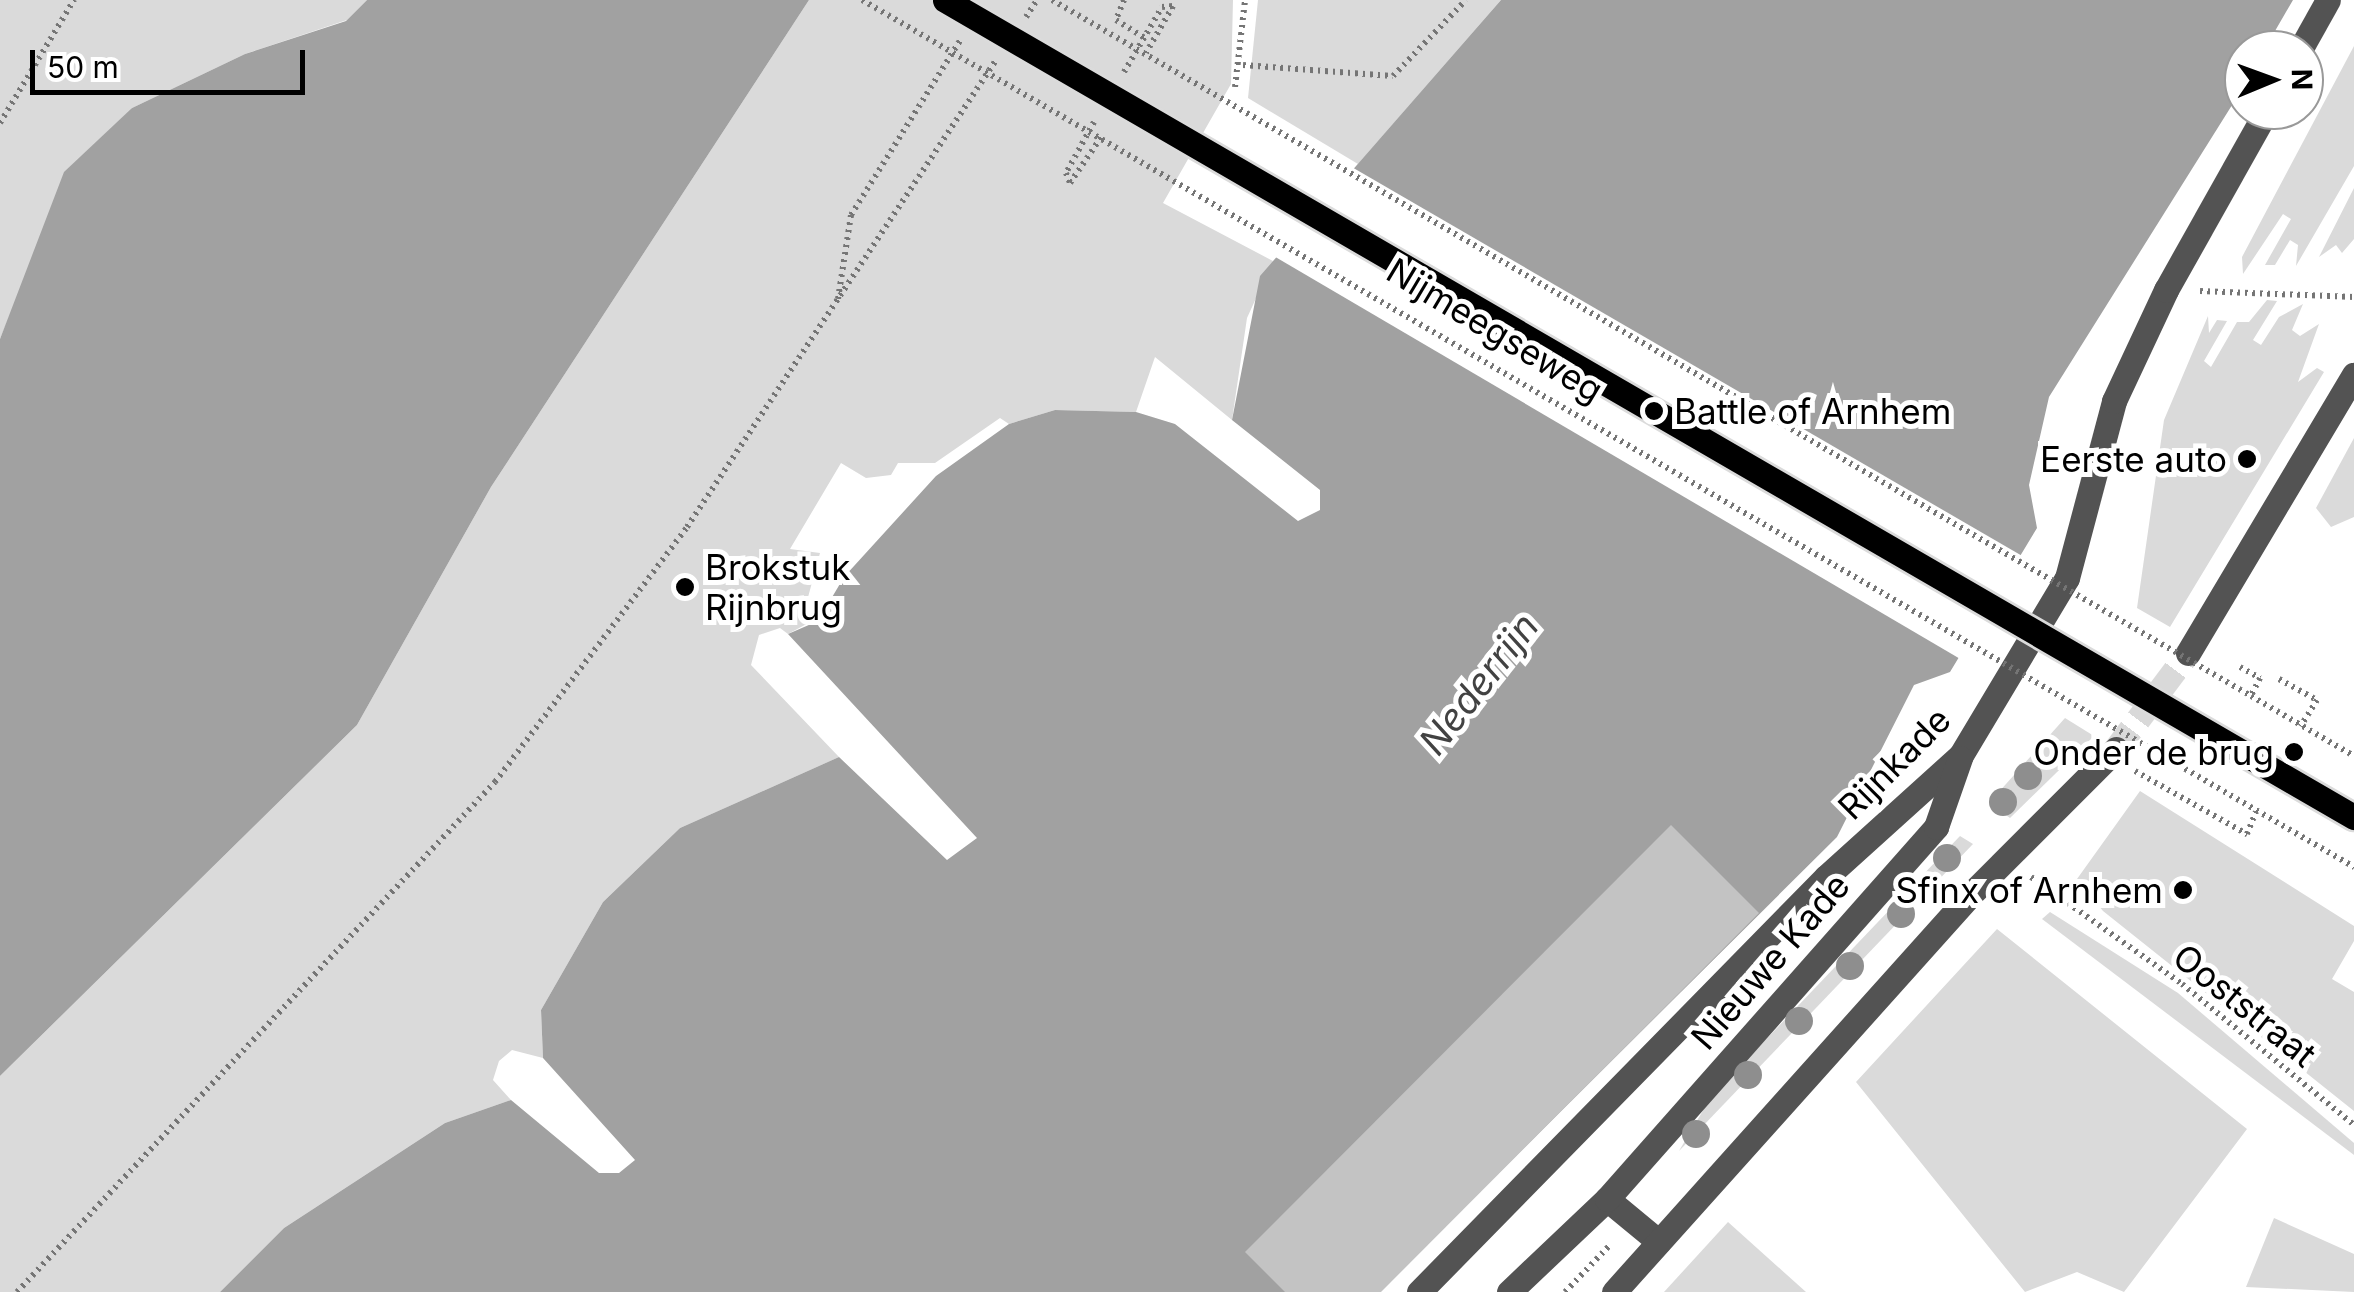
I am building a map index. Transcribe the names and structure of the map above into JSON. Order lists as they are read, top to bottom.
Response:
{
  "streets": {
    "main road": ["Nijmeegseweg"],
    "street": ["Rijnkade", "Nieuwe Kade"],
    "path": ["Ooststraat"]
  },
  "crossings": [
    ["Rijnkade", "Nieuwe Kade"]
  ],
  "water": ["Nederrijn"],
  "places": [
    "Battle of Arnhem",
    "Eerste auto",
    "Brokstuk Rijnbrug",
    "Onder de brug",
    "Sfinx of Arnhem"
  ],
  "scale_bar": "50 m",
  "north": "right"
}
